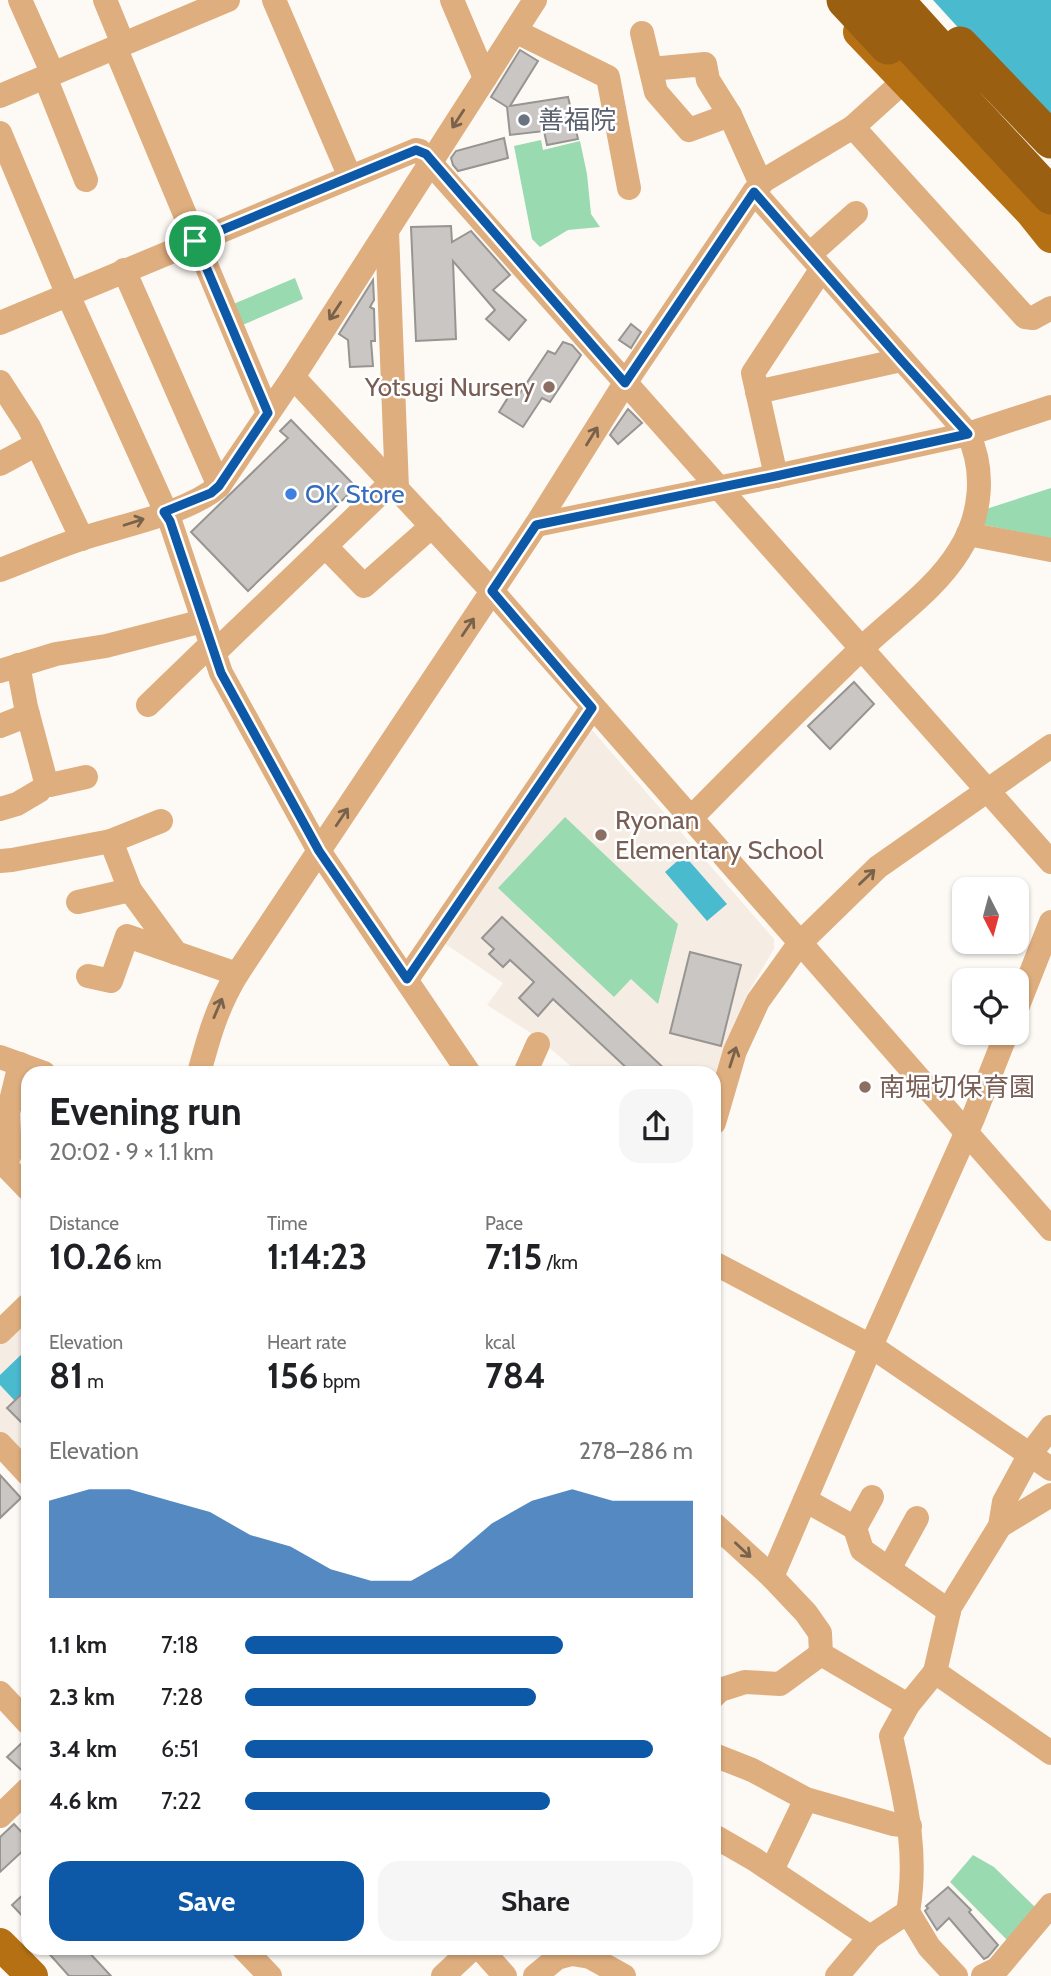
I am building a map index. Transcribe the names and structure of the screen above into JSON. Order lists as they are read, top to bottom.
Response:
{
  "places": [
    "善福院",
    "Yotsugi Nursery",
    "OK Store",
    "Ryonan Elementary School",
    "南堀切保育園"
  ],
  "north": "bottom",
  "page": {
    "heading": ["Evening run", "20:02 · 9 × 1.1 km"],
    "stats": [
      ["Distance", "10.26 km"],
      ["Time", "1:14:23"],
      ["Pace", "7:15 /km"],
      ["Elevation", "81 m"],
      ["Heart rate", "156 bpm"],
      ["kcal", "784"]
    ],
    "chart": ["Elevation", "278–286 m"],
    "list": [
      {
        "name": "1.1 km",
        "note": "7:18"
      },
      {
        "name": "2.3 km",
        "note": "7:28"
      },
      {
        "name": "3.4 km",
        "note": "6:51"
      },
      {
        "name": "4.6 km",
        "note": "7:22"
      }
    ],
    "buttons": ["Save", "Share"]
  }
}
